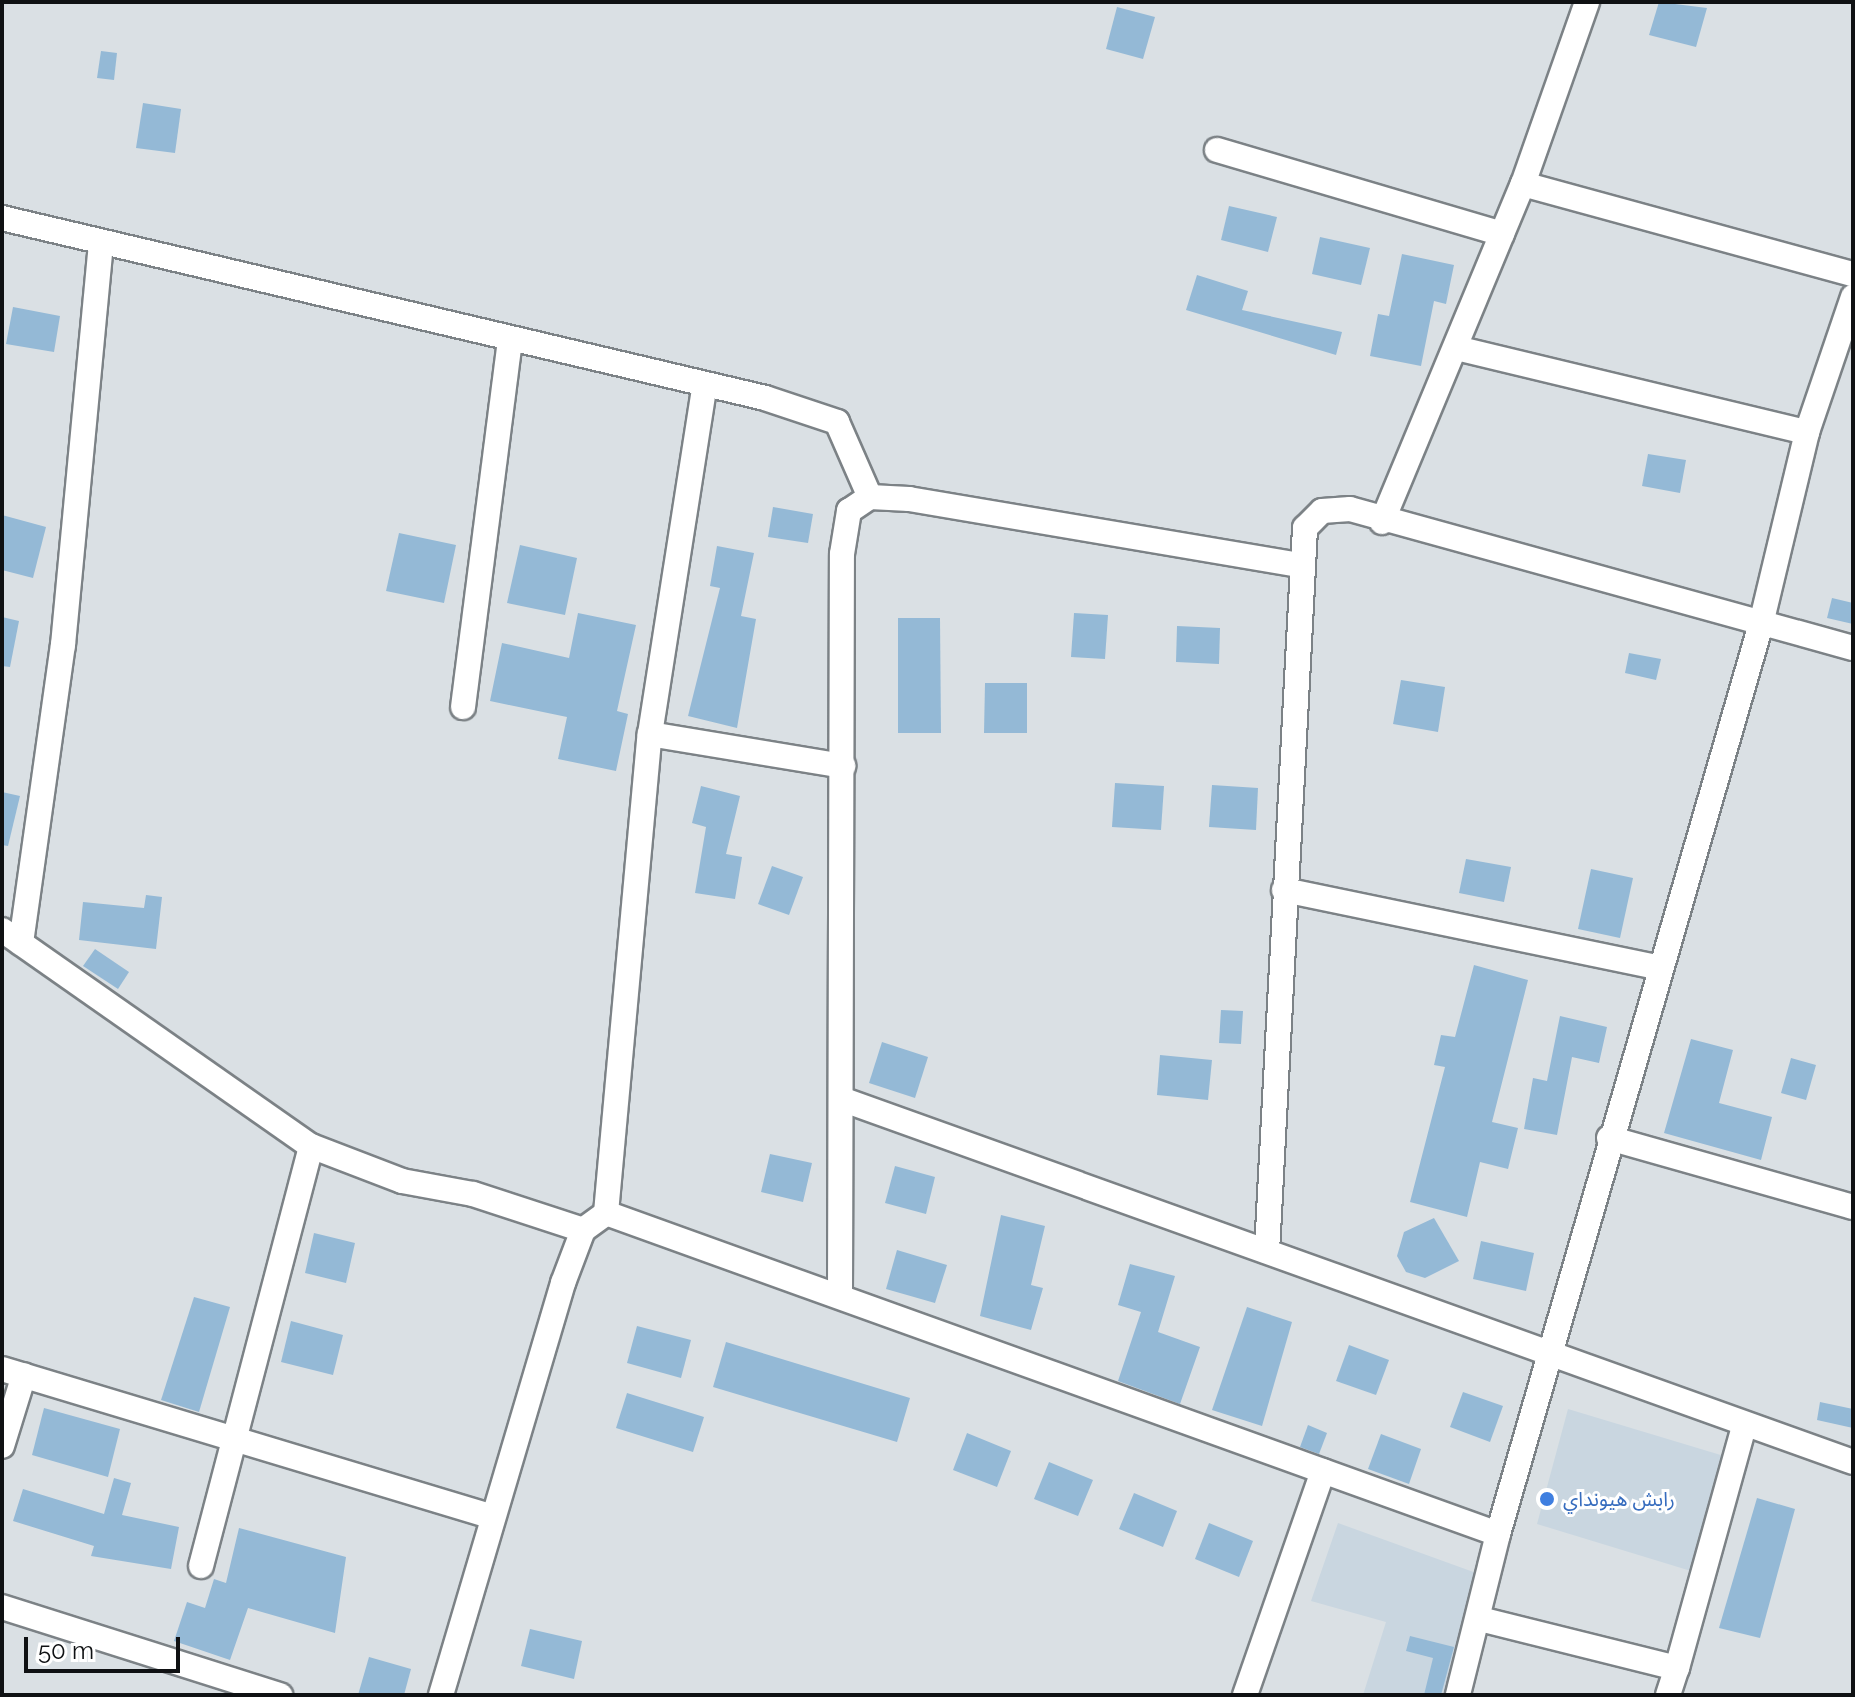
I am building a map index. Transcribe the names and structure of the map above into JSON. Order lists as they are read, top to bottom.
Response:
{
  "places": ["رابش هيونداي"],
  "scale_bar": "50 m"
}
